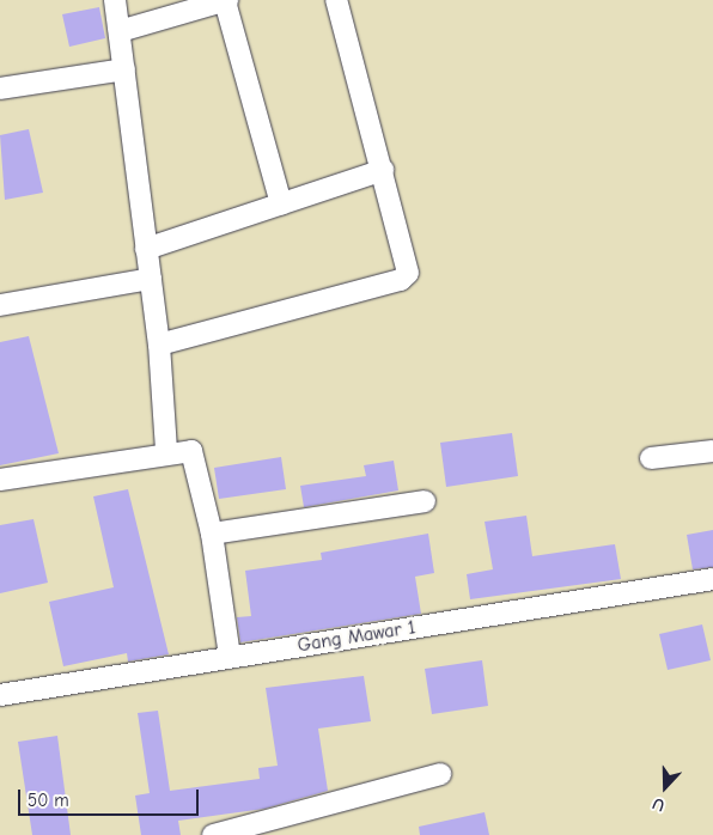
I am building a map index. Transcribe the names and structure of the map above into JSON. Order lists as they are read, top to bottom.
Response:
{
  "streets": {
    "street": ["Gang Mawar 1"]
  },
  "scale_bar": "50 m",
  "north": "bottom"
}
